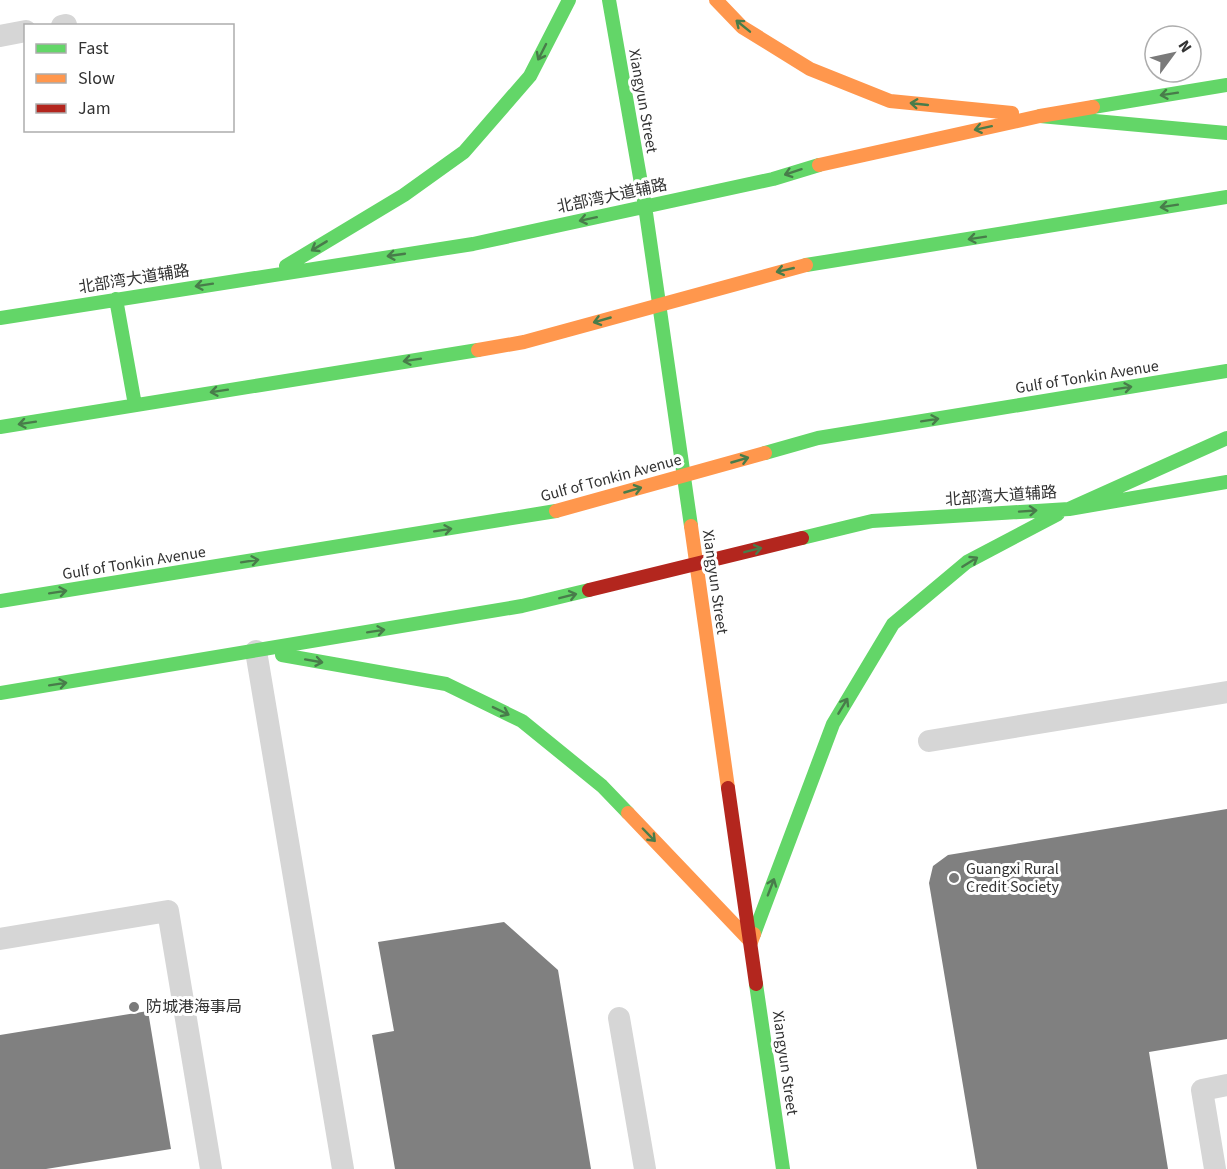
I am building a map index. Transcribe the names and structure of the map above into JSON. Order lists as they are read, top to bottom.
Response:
{
  "streets": {
    "main road": ["Xiangyun Street", "北部湾大道辅路", "Gulf of Tonkin Avenue"]
  },
  "crossings": [
    ["Xiangyun Street", "北部湾大道辅路"],
    ["Xiangyun Street", "Gulf of Tonkin Avenue"]
  ],
  "one_way": ["Gulf of Tonkin Avenue"],
  "places": ["Guangxi Rural Credit Society", "防城港海事局"],
  "legend": ["Fast", "Slow", "Jam"],
  "north": "top right"
}
